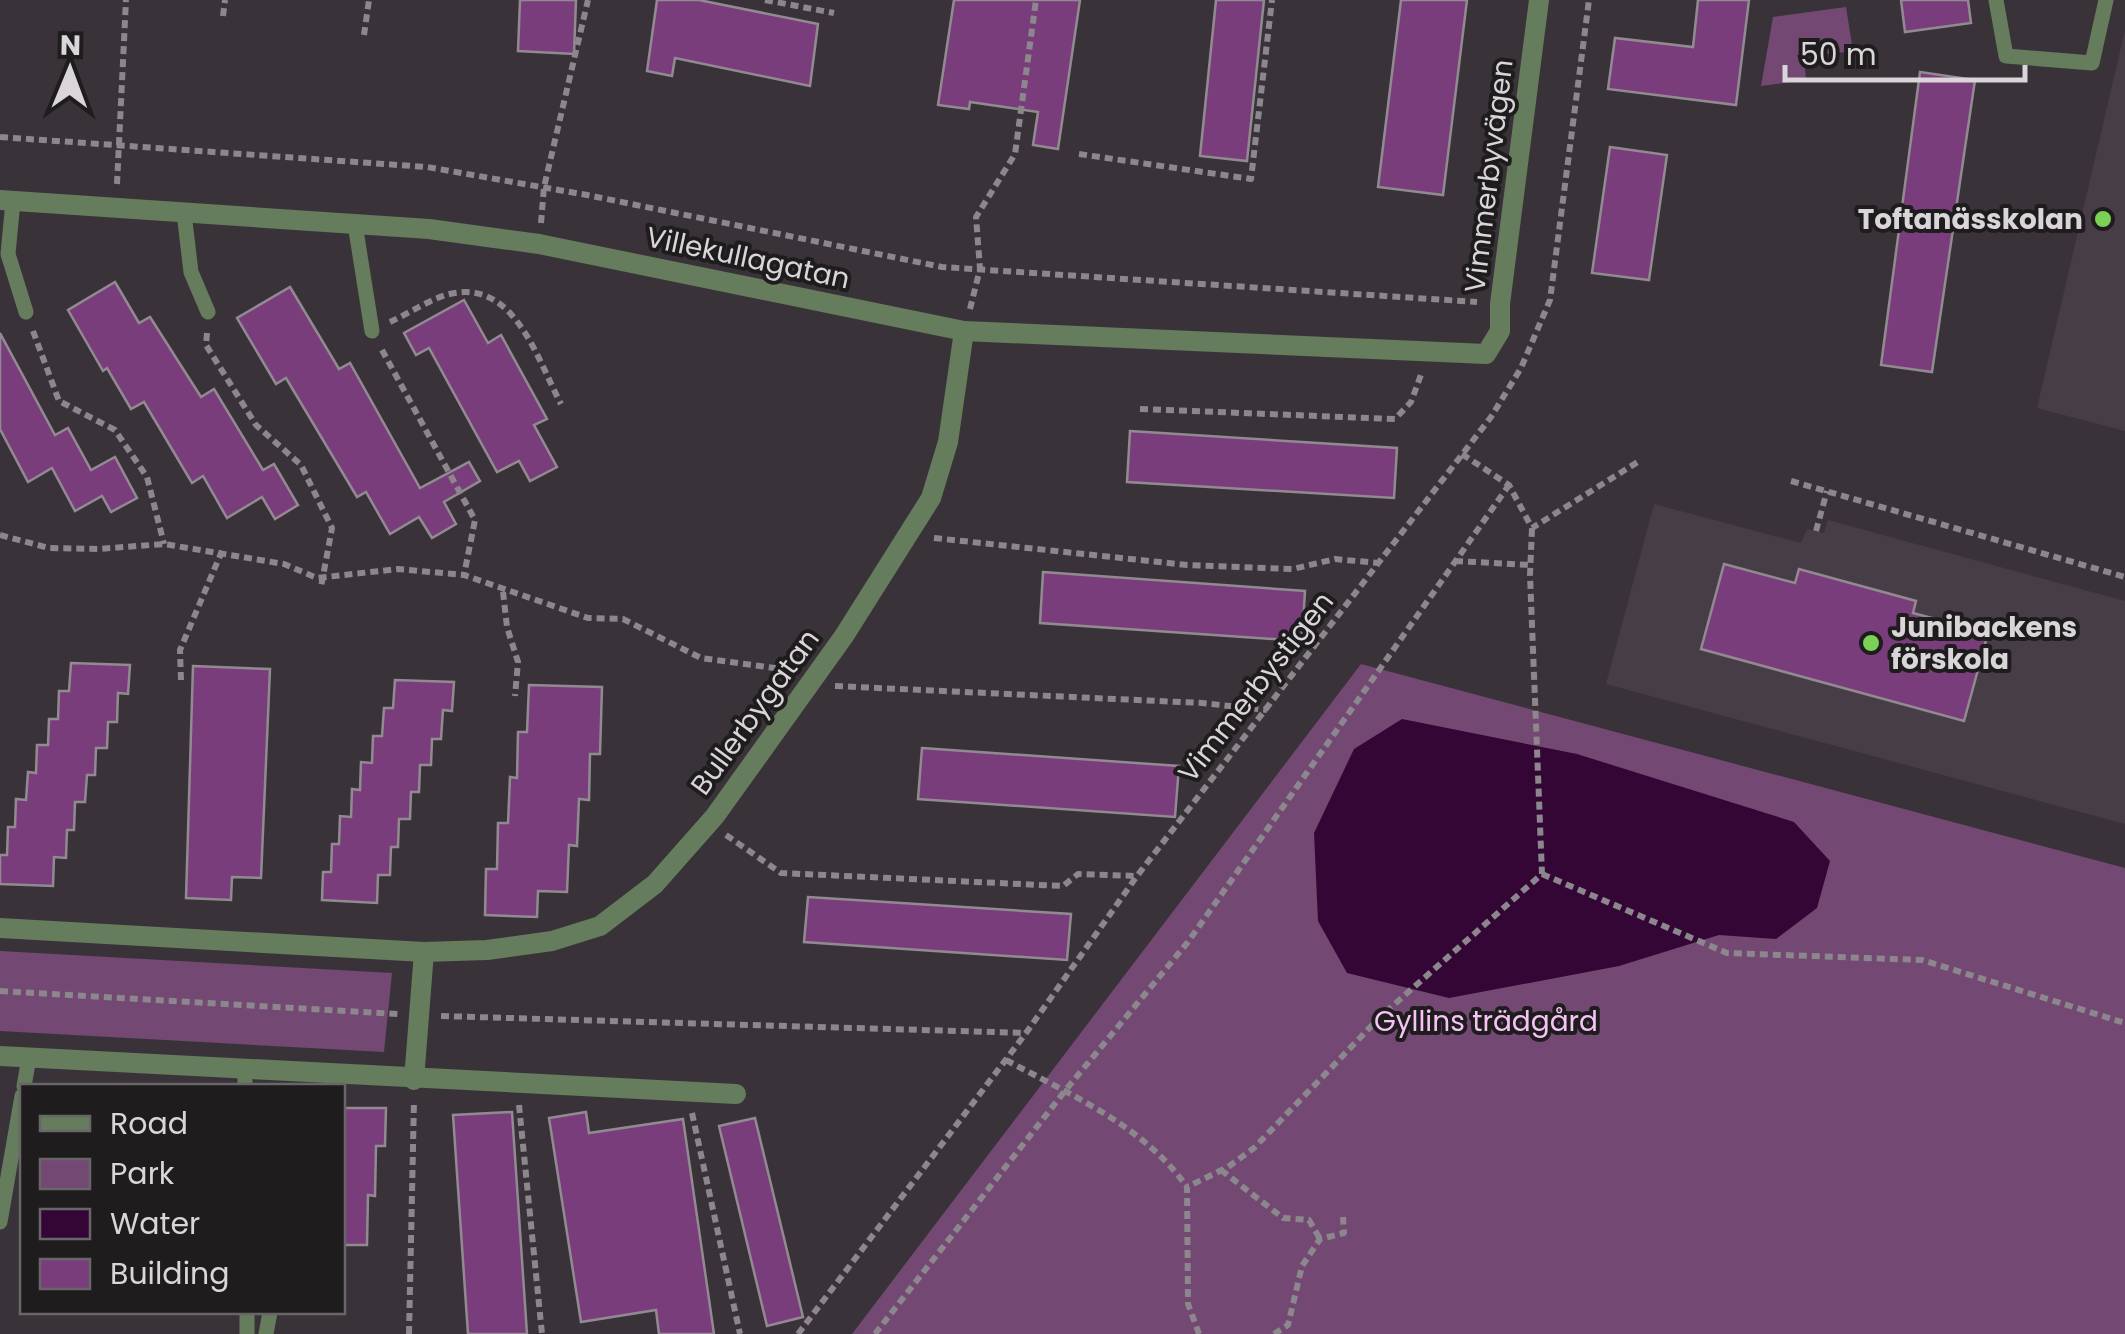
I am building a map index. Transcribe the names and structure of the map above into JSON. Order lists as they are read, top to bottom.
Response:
{
  "streets": {
    "street": ["Vimmerbyvägen", "Villekullagatan", "Bullerbygatan"],
    "path": ["Vimmerbystigen"]
  },
  "crossings": [
    ["Vimmerbyvägen", "Villekullagatan"],
    ["Villekullagatan", "Bullerbygatan"]
  ],
  "parks": ["Gyllins trädgård"],
  "places": ["Toftanässkolan", "Junibackens förskola"],
  "legend": [
    "Road",
    "Park",
    "Water",
    "Building"
  ],
  "scale_bar": "50 m",
  "north": "top"
}
